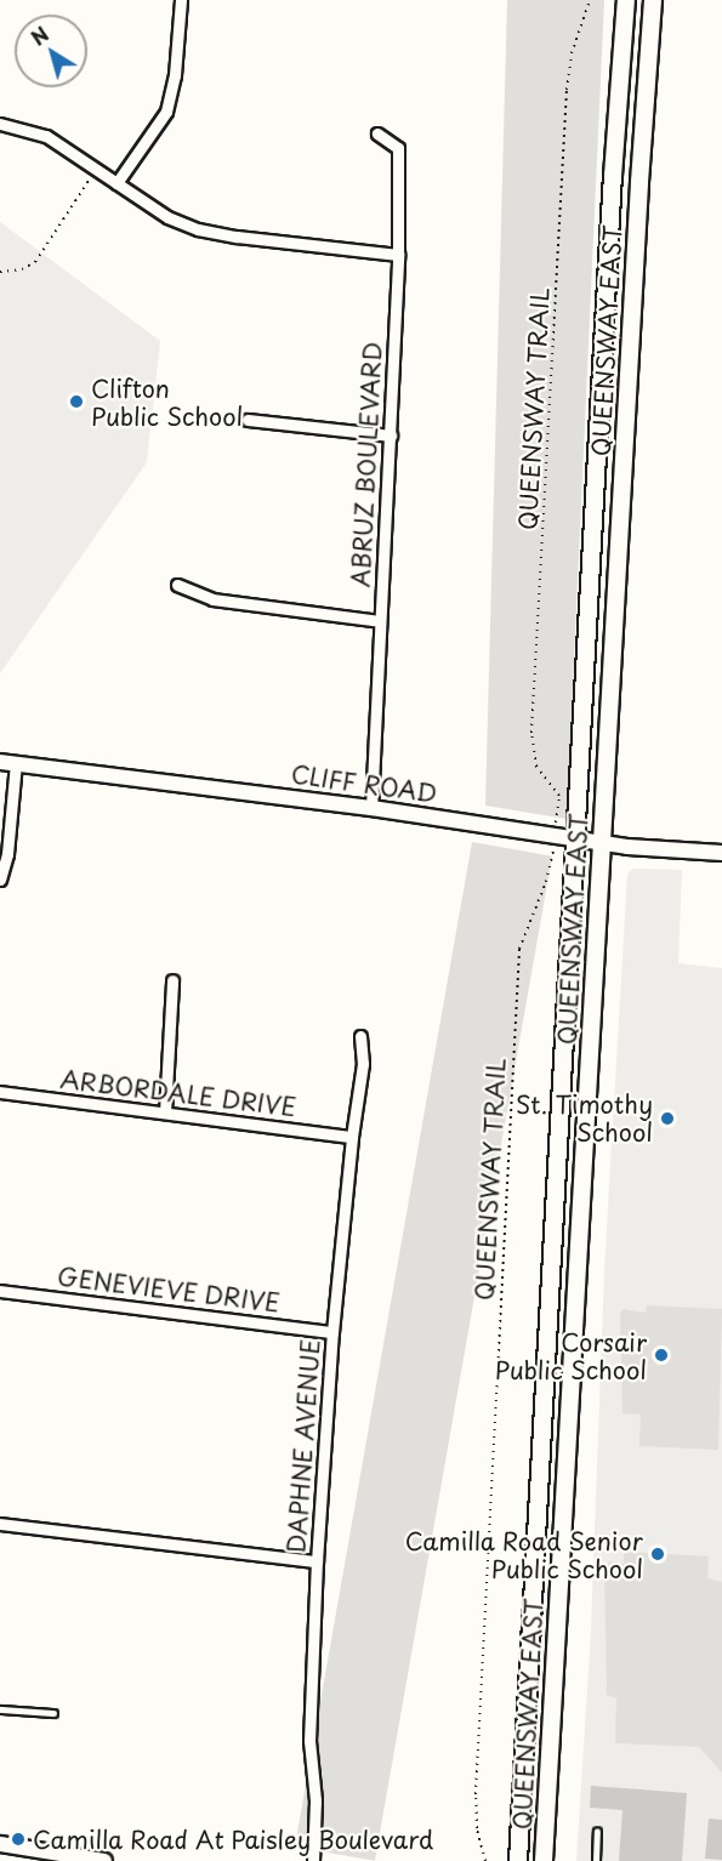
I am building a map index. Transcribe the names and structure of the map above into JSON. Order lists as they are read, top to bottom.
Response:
{
  "streets": {
    "main road": ["QUEENSWAY EAST"],
    "street": [
      "ABRUZ BOULEVARD",
      "CLIFF ROAD",
      "ARBORDALE DRIVE",
      "GENEVIEVE DRIVE",
      "DAPHNE AVENUE"
    ],
    "path": ["QUEENSWAY TRAIL"]
  },
  "crossings": [
    ["QUEENSWAY EAST", "CLIFF ROAD"],
    ["ABRUZ BOULEVARD", "CLIFF ROAD"],
    ["ARBORDALE DRIVE", "DAPHNE AVENUE"],
    ["GENEVIEVE DRIVE", "DAPHNE AVENUE"]
  ],
  "places": [
    "Clifton Public School",
    "St. Timothy School",
    "Corsair Public School",
    "Camilla Road Senior Public School",
    "Camilla Road At Paisley Boulevard"
  ],
  "north": "top left"
}
